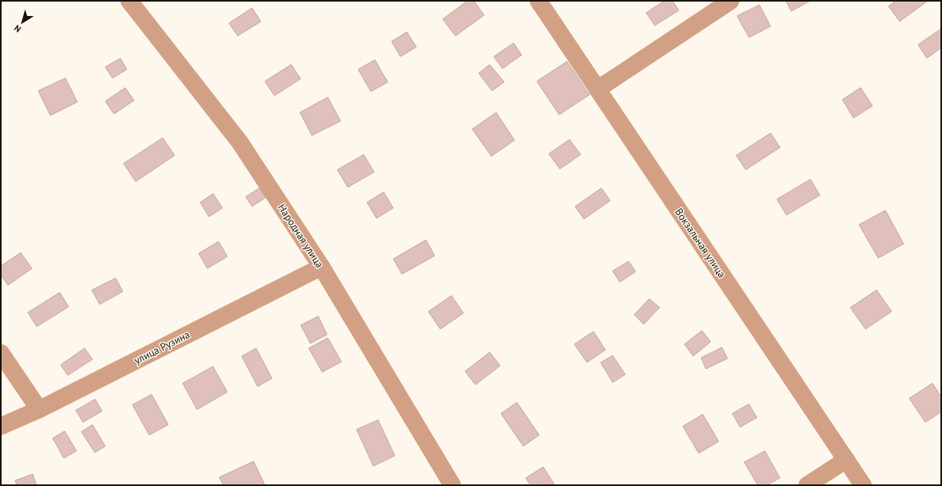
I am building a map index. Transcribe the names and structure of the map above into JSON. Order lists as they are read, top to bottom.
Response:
{
  "streets": {
    "street": ["Народная улица", "Вокзальная улица", "улица Рузина"]
  },
  "crossings": [
    ["Народная улица", "улица Рузина"]
  ],
  "north": "bottom left"
}
